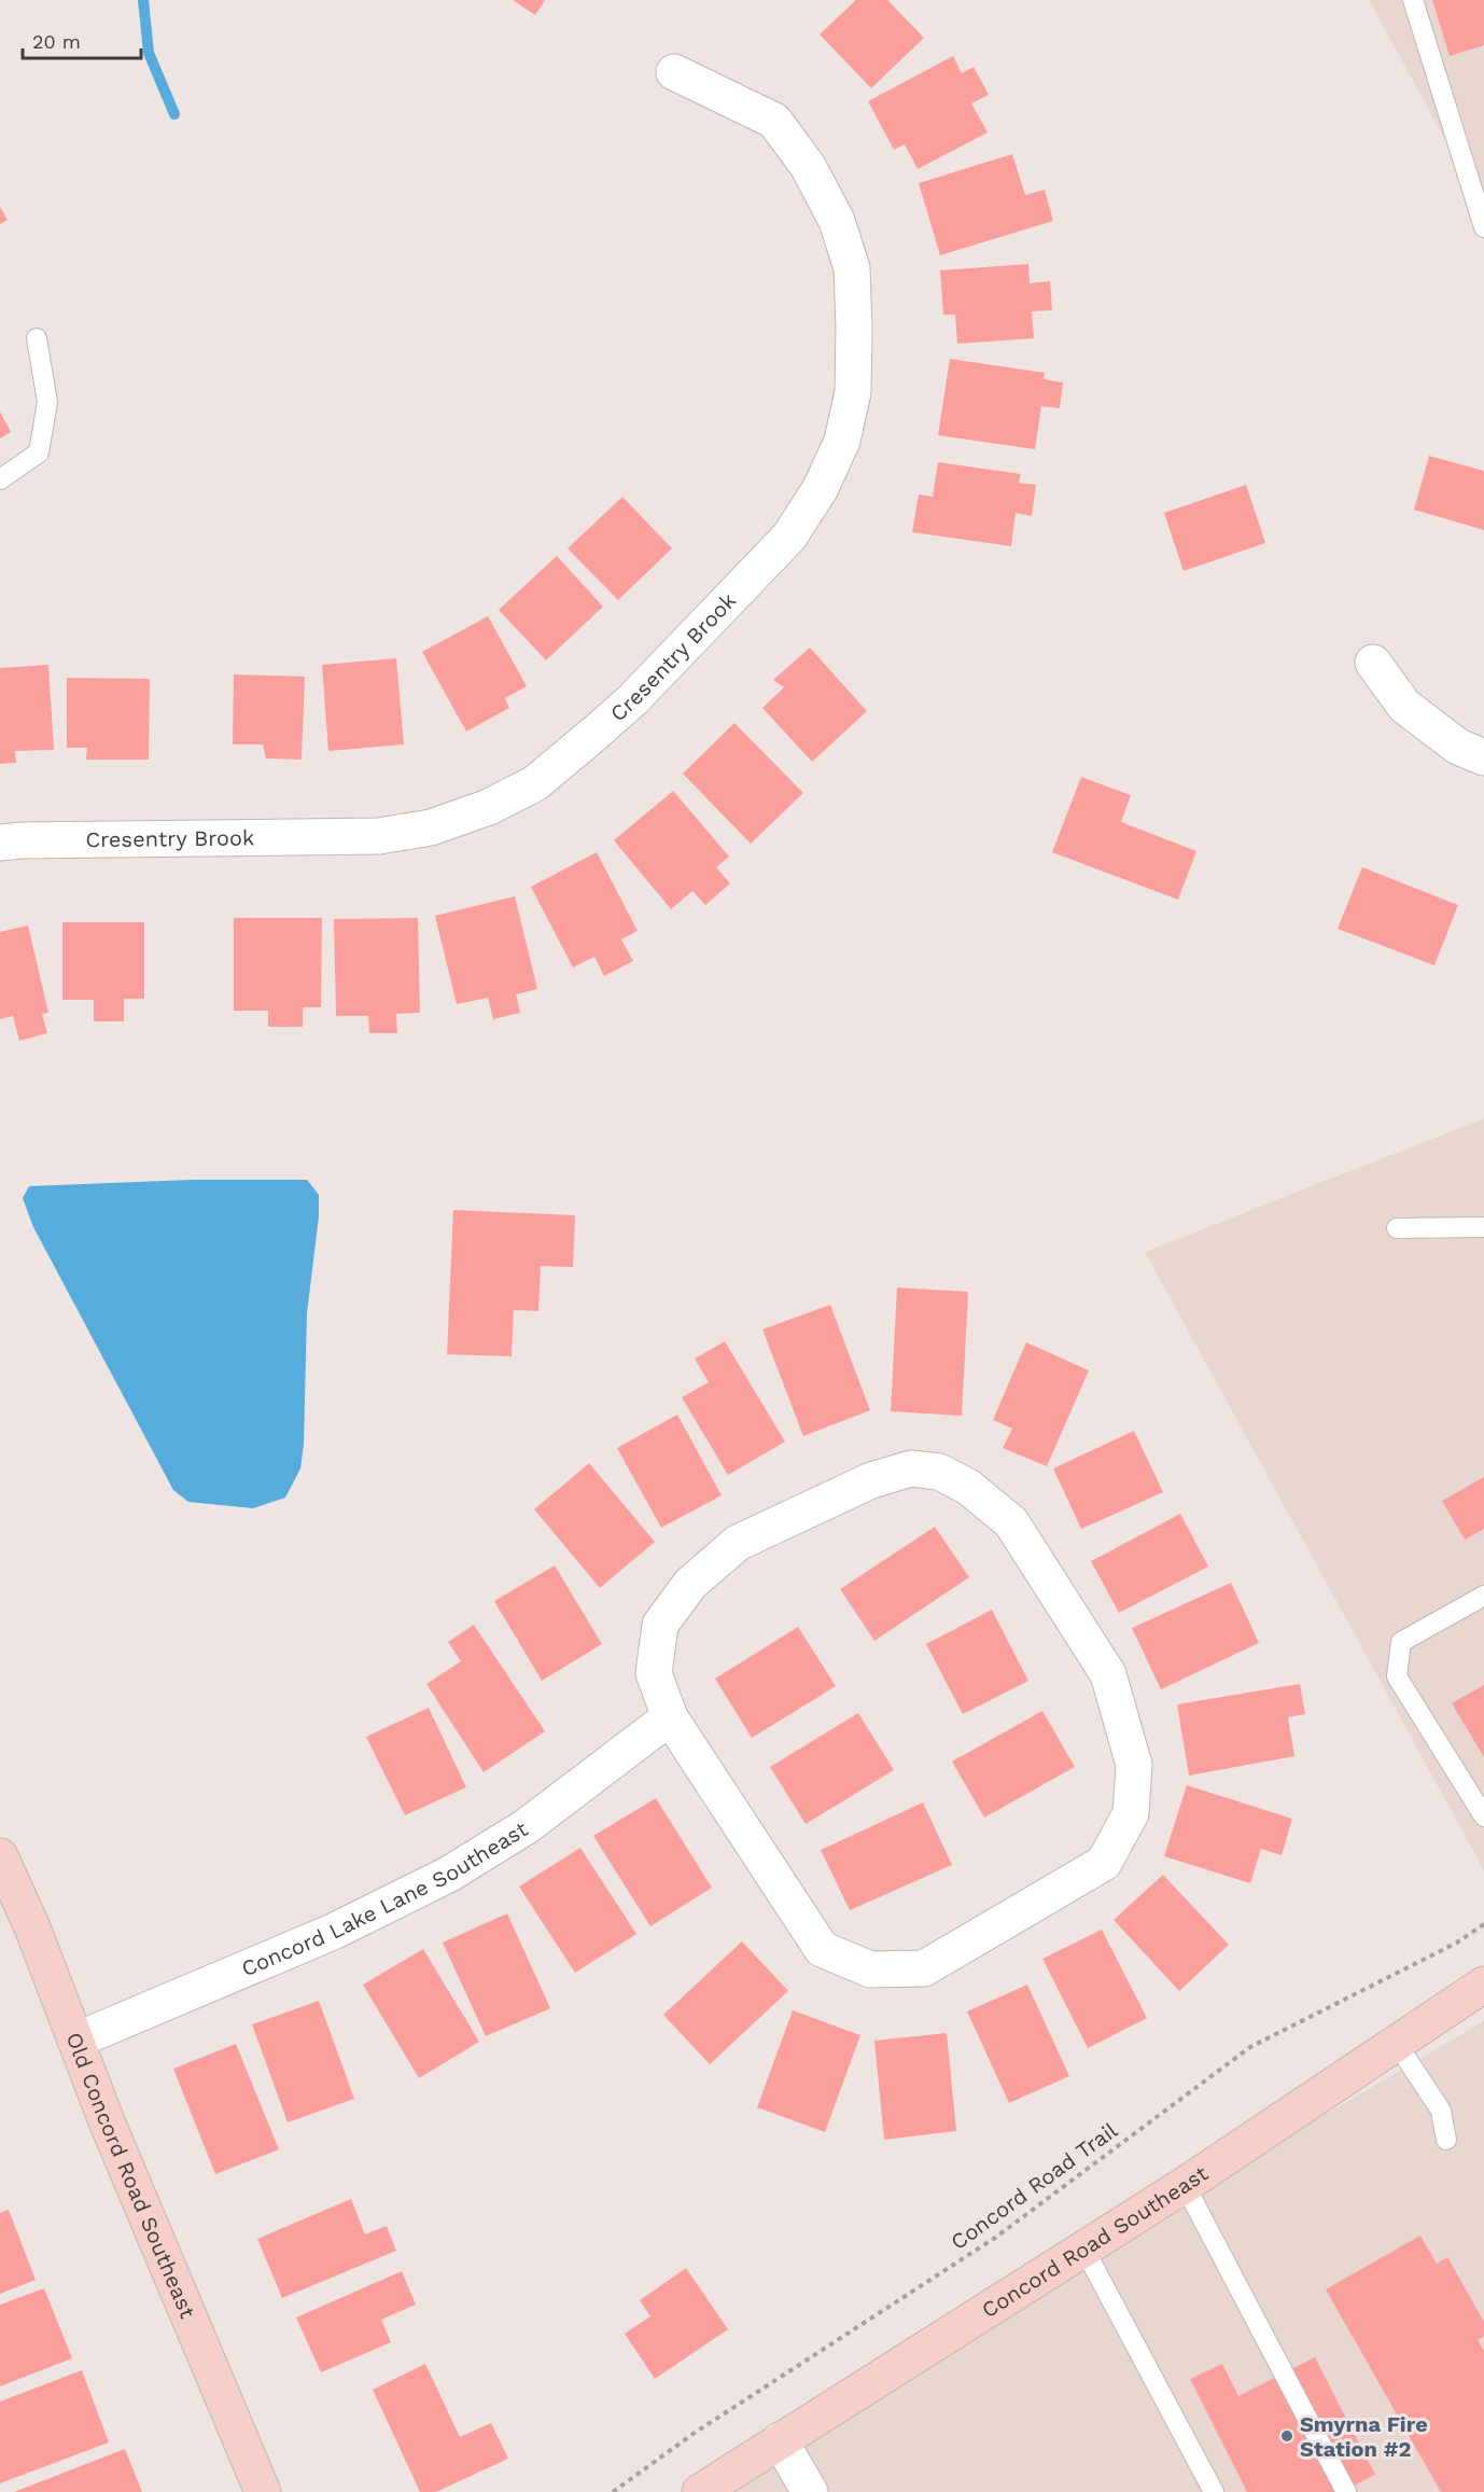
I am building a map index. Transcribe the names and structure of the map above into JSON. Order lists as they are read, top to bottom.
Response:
{
  "streets": {
    "street": [
      "Cresentry Brook",
      "Concord Lake Lane Southeast",
      "Old Concord Road Southeast",
      "Concord Road Southeast"
    ],
    "path": ["Concord Road Trail"]
  },
  "crossings": [
    ["Concord Lake Lane Southeast", "Old Concord Road Southeast"]
  ],
  "places": ["Smyrna Fire Station #2"],
  "scale_bar": "20 m"
}
